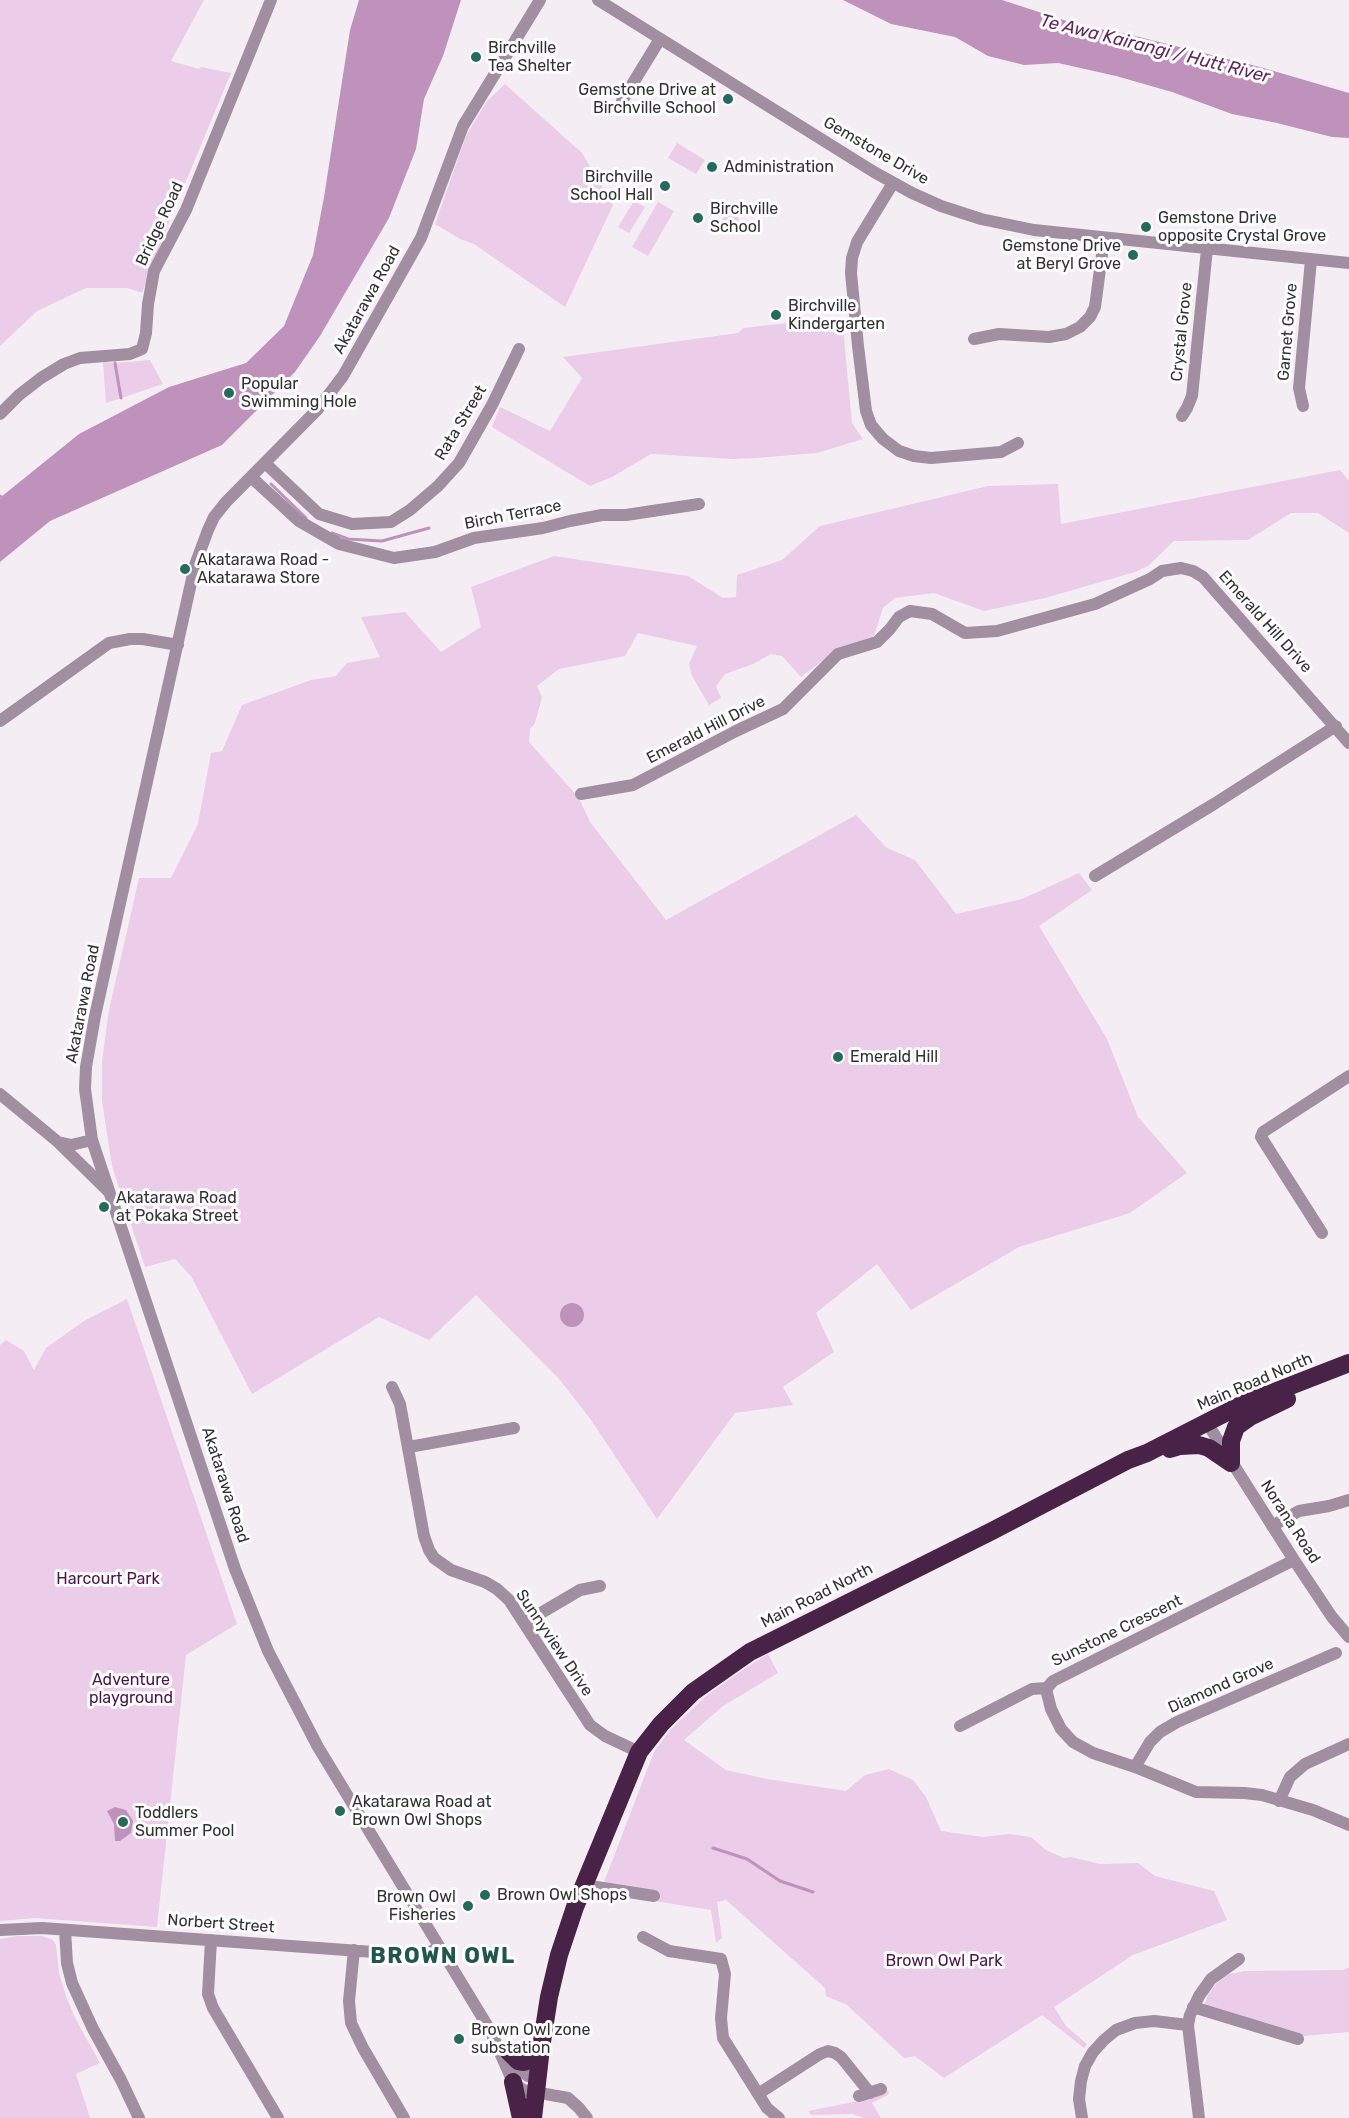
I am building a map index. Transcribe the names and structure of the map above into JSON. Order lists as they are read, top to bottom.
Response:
{
  "streets": {
    "highway": ["Main Road North"],
    "street": [
      "Gemstone Drive",
      "Bridge Road",
      "Akatarawa Road",
      "Crystal Grove",
      "Garnet Grove",
      "Rata Street",
      "Birch Terrace",
      "Emerald Hill Drive",
      "Norana Road",
      "Sunstone Crescent",
      "Sunnyview Drive",
      "Diamond Grove",
      "Norbert Street"
    ]
  },
  "crossings": [
    ["Gemstone Drive", "Crystal Grove"],
    ["Gemstone Drive", "Garnet Grove"],
    ["Akatarawa Road", "Rata Street"],
    ["Akatarawa Road", "Birch Terrace"],
    ["Akatarawa Road", "Main Road North"],
    ["Akatarawa Road", "Norbert Street"],
    ["Main Road North", "Norana Road"],
    ["Main Road North", "Sunnyview Drive"],
    ["Norana Road", "Sunstone Crescent"],
    ["Sunstone Crescent", "Diamond Grove"]
  ],
  "districts": ["BROWN OWL"],
  "water": ["Te Awa Kairangi / Hutt River"],
  "parks": ["Harcourt Park", "Adventure playground", "Brown Owl Park"],
  "places": [
    "Birchville Tea Shelter",
    "Gemstone Drive at Birchville School",
    "Administration",
    "Birchville School Hall",
    "Birchville School",
    "Gemstone Drive opposite Crystal Grove",
    "Gemstone Drive at Beryl Grove",
    "Birchville Kindergarten",
    "Popular Swimming Hole",
    "Akatarawa Road - Akatarawa Store",
    "Emerald Hill",
    "Akatarawa Road at Pokaka Street",
    "Akatarawa Road at Brown Owl Shops",
    "Toddlers Summer Pool",
    "Brown Owl Shops",
    "Brown Owl Fisheries",
    "Brown Owl zone substation"
  ]
}
